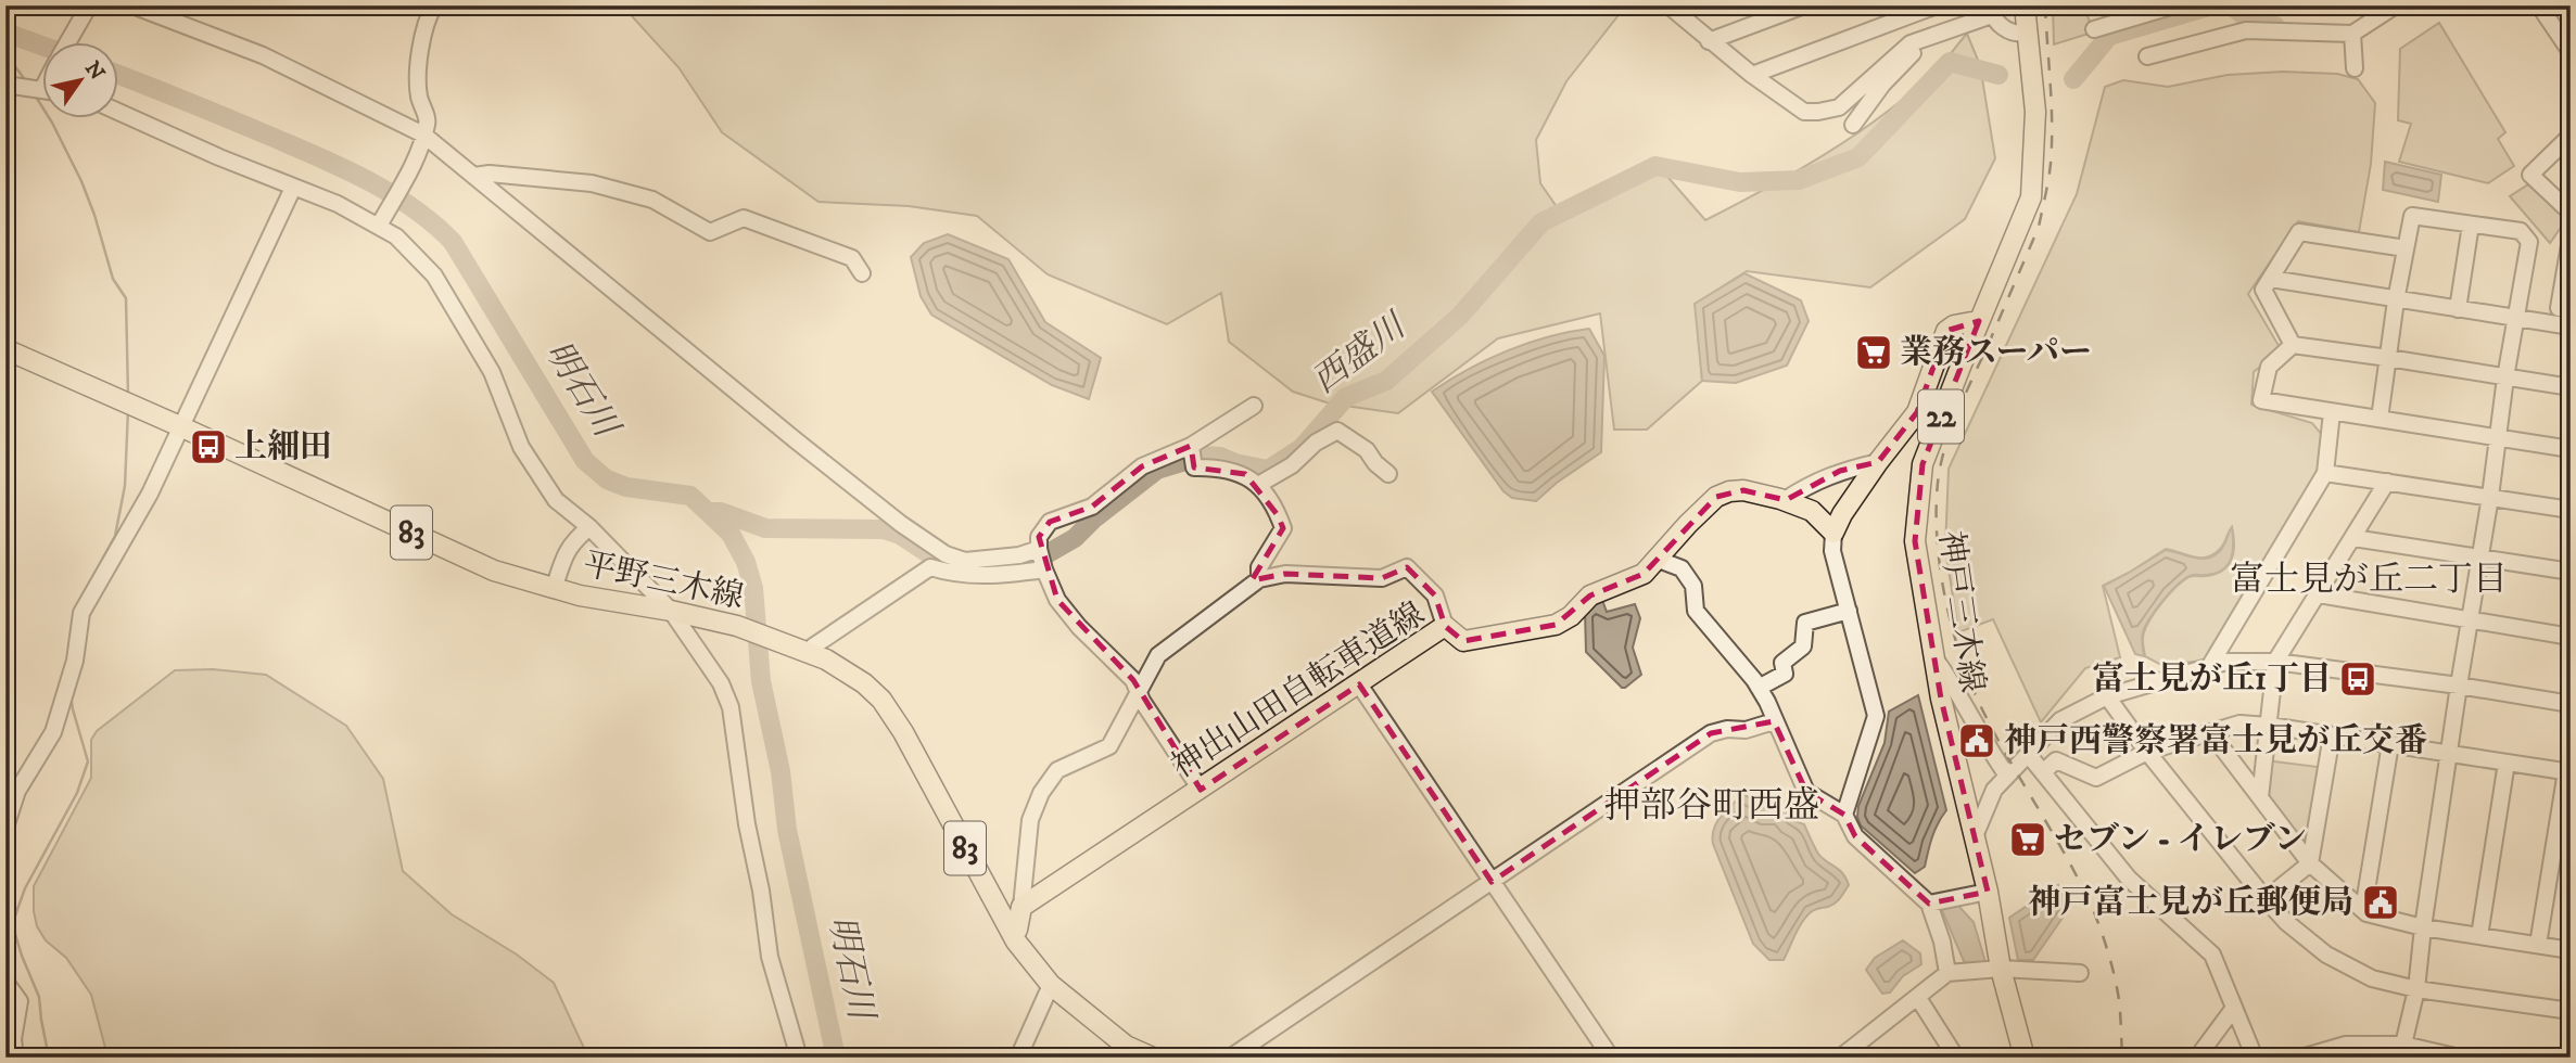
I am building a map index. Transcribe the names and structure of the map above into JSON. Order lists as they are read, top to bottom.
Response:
{
  "streets": {
    "main road": [
      "22",
      "83",
      "平野三木線",
      "神戸三木線",
      "神出山田自転車道線"
    ]
  },
  "districts": ["富士見が丘二丁目", "押部谷町西盛"],
  "water": ["西盛川", "明石川"],
  "places": {
    "supermarket": ["業務スーパー", "セブン - イレブン"],
    "bus stop": ["上細田", "富士見が丘1丁目"],
    "public building": ["神戸西警察署富士見が丘交番", "神戸富士見が丘郵便局"]
  },
  "north": "top right"
}
